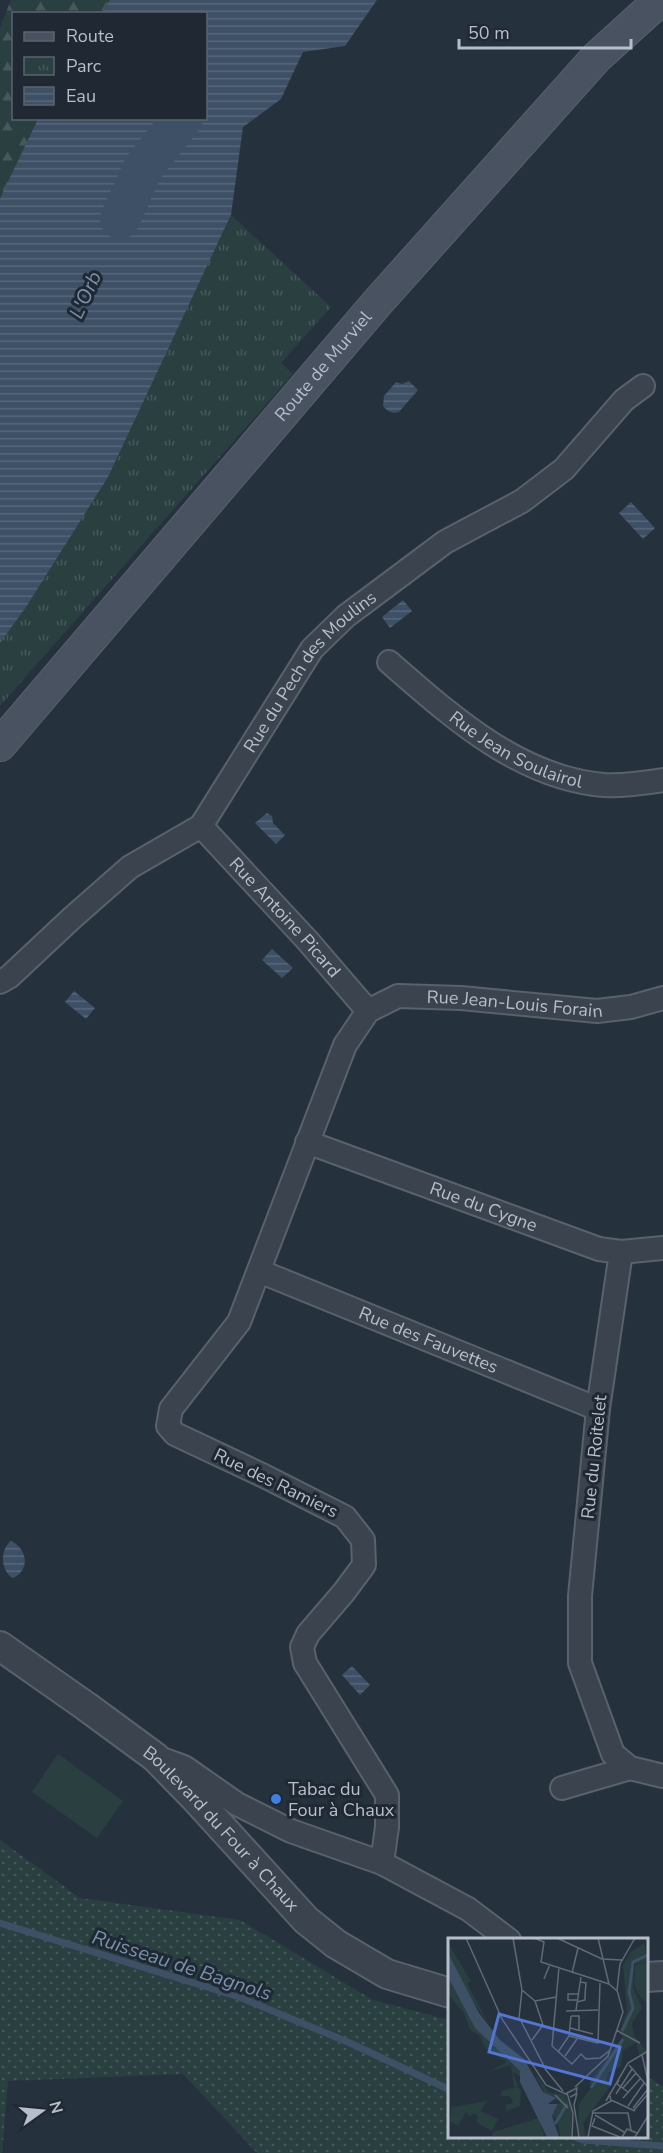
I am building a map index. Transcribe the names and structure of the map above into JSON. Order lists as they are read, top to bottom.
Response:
{
  "streets": {
    "main road": ["Route de Murviel"],
    "street": [
      "Rue du Pech des Moulins",
      "Rue Jean Soulairol",
      "Rue Antoine Picard",
      "Rue Jean-Louis Forain",
      "Rue du Cygne",
      "Rue des Fauvettes",
      "Rue du Roitelet",
      "Rue des Ramiers",
      "Boulevard du Four à Chaux"
    ]
  },
  "crossings": [
    ["Rue du Pech des Moulins", "Rue Antoine Picard"],
    ["Rue Antoine Picard", "Rue Jean-Louis Forain"],
    ["Rue Antoine Picard", "Rue des Ramiers"],
    ["Rue Jean-Louis Forain", "Rue des Ramiers"],
    ["Rue du Cygne", "Rue du Roitelet"],
    ["Rue du Cygne", "Rue des Ramiers"],
    ["Rue des Fauvettes", "Rue du Roitelet"],
    ["Rue des Fauvettes", "Rue des Ramiers"]
  ],
  "water": ["L'Orb", "Ruisseau de Bagnols"],
  "places": ["Tabac du Four à Chaux"],
  "legend": ["Route", "Parc", "Eau"],
  "scale_bar": "50 m",
  "north": "right"
}
